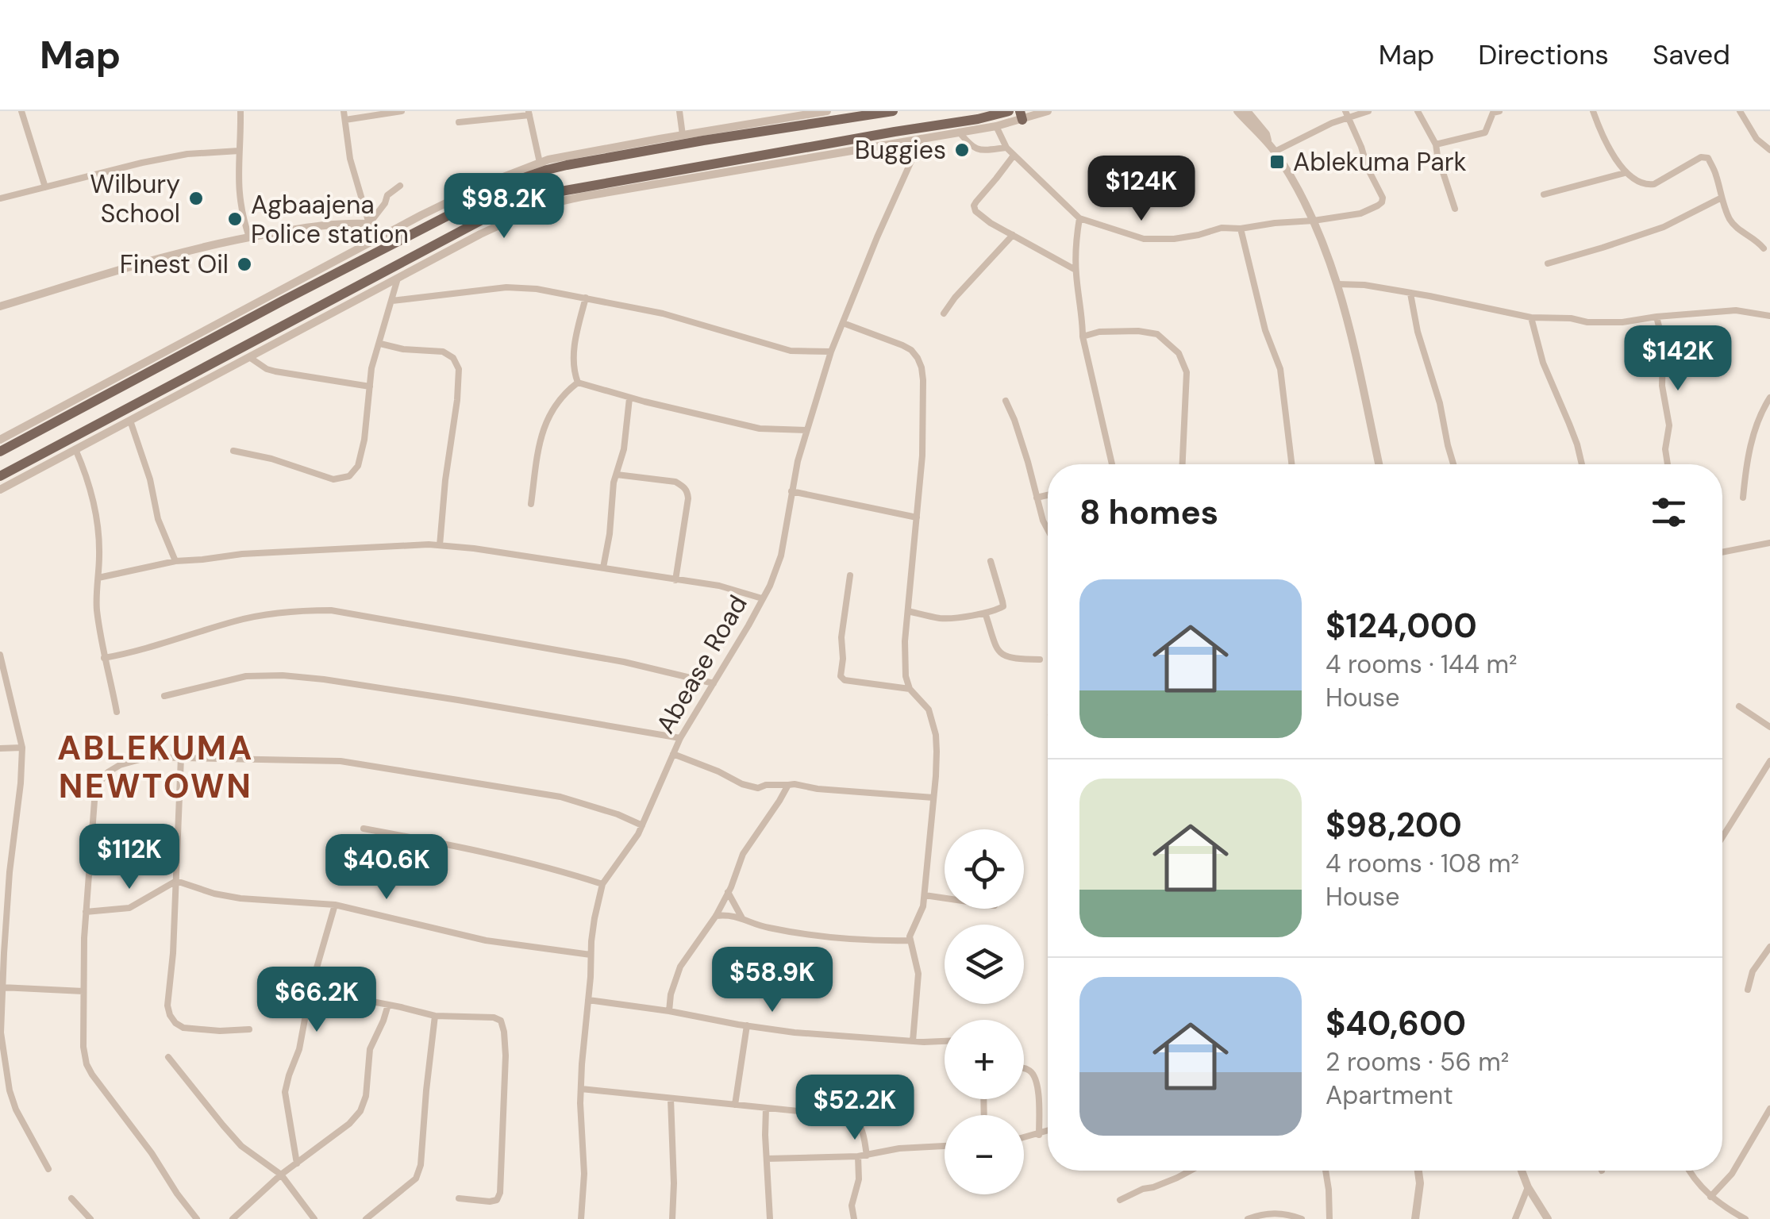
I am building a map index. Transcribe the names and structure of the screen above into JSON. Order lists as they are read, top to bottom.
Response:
{
  "streets": {
    "street": ["Abease Road"]
  },
  "districts": ["ABLEKUMA NEWTOWN"],
  "places": {
    "other": [
      "Buggies",
      "Wilbury School",
      "Agbaajena Police station",
      "Finest Oil"
    ],
    "transit": ["Ablekuma Park"]
  },
  "page": {
    "header": "Map",
    "nav": ["Map", "Directions", "Saved"],
    "price": [
      "$124K",
      "$98.2K",
      "$142K",
      "$112K",
      "$40.6K",
      "$58.9K",
      "$66.2K",
      "$52.2K"
    ],
    "heading": "8 homes",
    "list": [
      {
        "name": "$124,000",
        "note": "4 rooms · 144 m² · House"
      },
      {
        "name": "$98,200",
        "note": "4 rooms · 108 m² · House"
      },
      {
        "name": "$40,600",
        "note": "2 rooms · 56 m² · Apartment"
      }
    ],
    "map_buttons": ["+", "−"]
  }
}
